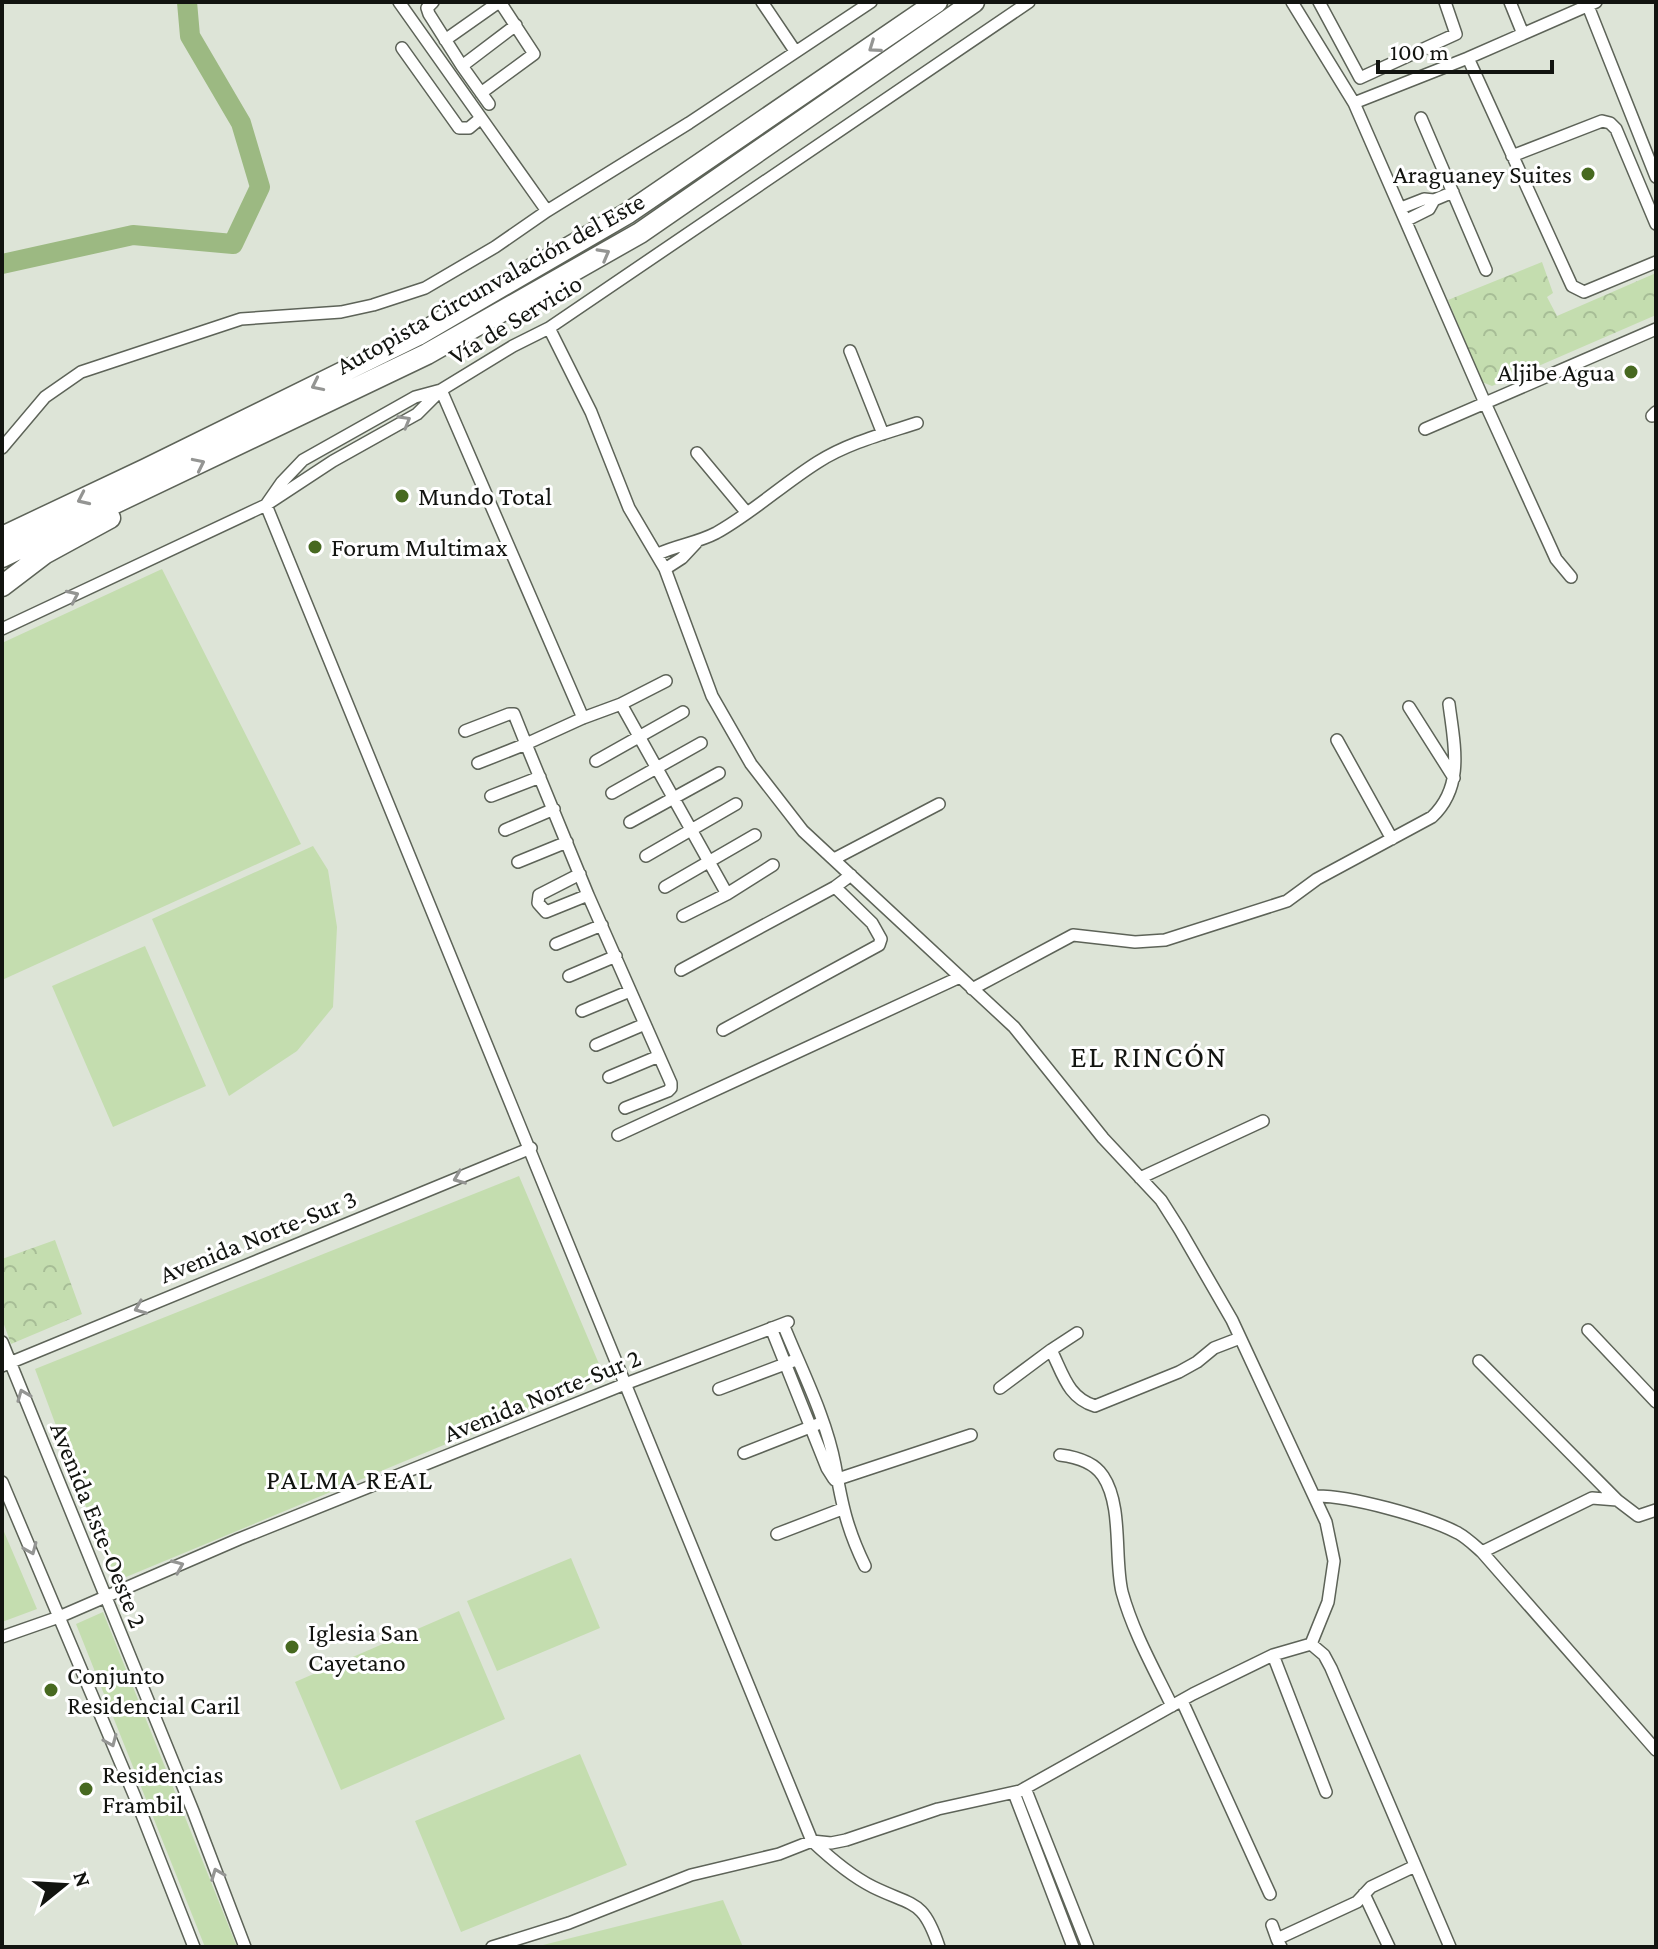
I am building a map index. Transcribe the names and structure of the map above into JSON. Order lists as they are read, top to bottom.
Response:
{
  "streets": {
    "highway": ["Autopista Circunvalación del Este"],
    "street": [
      "Vía de Servicio",
      "Avenida Norte-Sur 3",
      "Avenida Norte-Sur 2",
      "Avenida Este-Oeste 2"
    ]
  },
  "crossings": [
    ["Avenida Norte-Sur 3", "Avenida Este-Oeste 2"],
    ["Avenida Norte-Sur 2", "Avenida Este-Oeste 2"]
  ],
  "one_way": ["Avenida Norte-Sur 3", "Avenida Norte-Sur 2"],
  "districts": ["EL RINCÓN", "PALMA REAL"],
  "places": [
    "Araguaney Suites",
    "Aljibe Agua",
    "Mundo Total",
    "Forum Multimax",
    "Iglesia San Cayetano",
    "Conjunto Residencial Caril",
    "Residencias Frambil"
  ],
  "scale_bar": "100 m",
  "north": "right"
}
